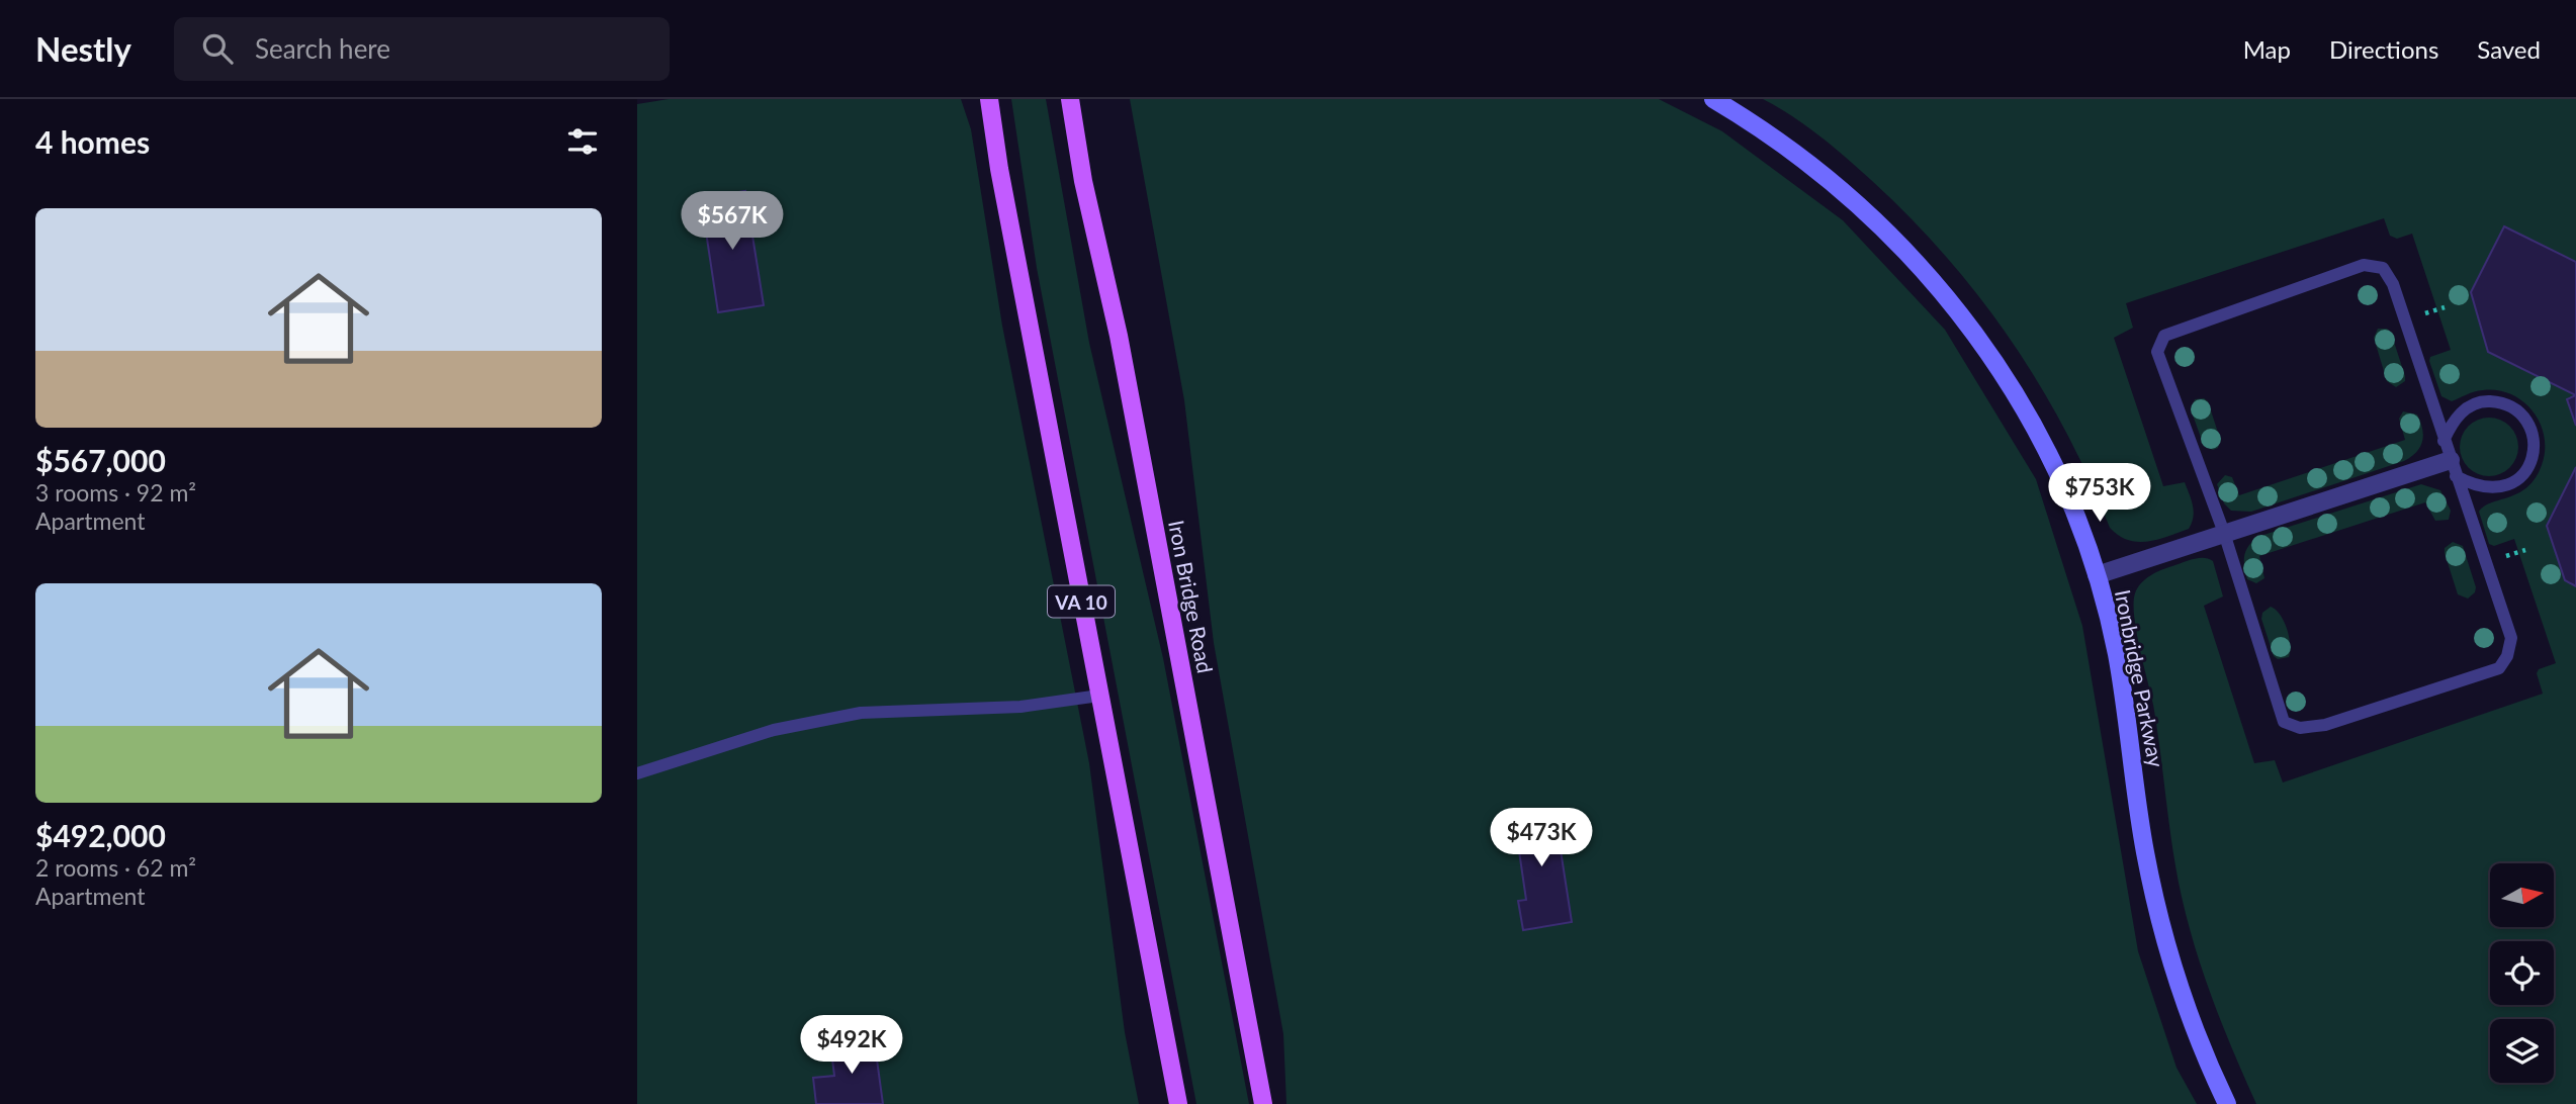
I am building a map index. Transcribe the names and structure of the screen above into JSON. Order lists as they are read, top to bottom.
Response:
{
  "streets": {
    "main road": ["Iron Bridge Road", "VA 10"],
    "street": ["Ironbridge Parkway"]
  },
  "north": "right",
  "page": {
    "header": "Nestly",
    "search": "Search here",
    "nav": ["Map", "Directions", "Saved"],
    "heading": "4 homes",
    "list": [
      {
        "name": "$567,000",
        "note": "3 rooms · 92 m² · Apartment"
      },
      {
        "name": "$492,000",
        "note": "2 rooms · 62 m² · Apartment"
      }
    ],
    "price": [
      "$567K",
      "$753K",
      "$473K",
      "$492K"
    ]
  }
}
